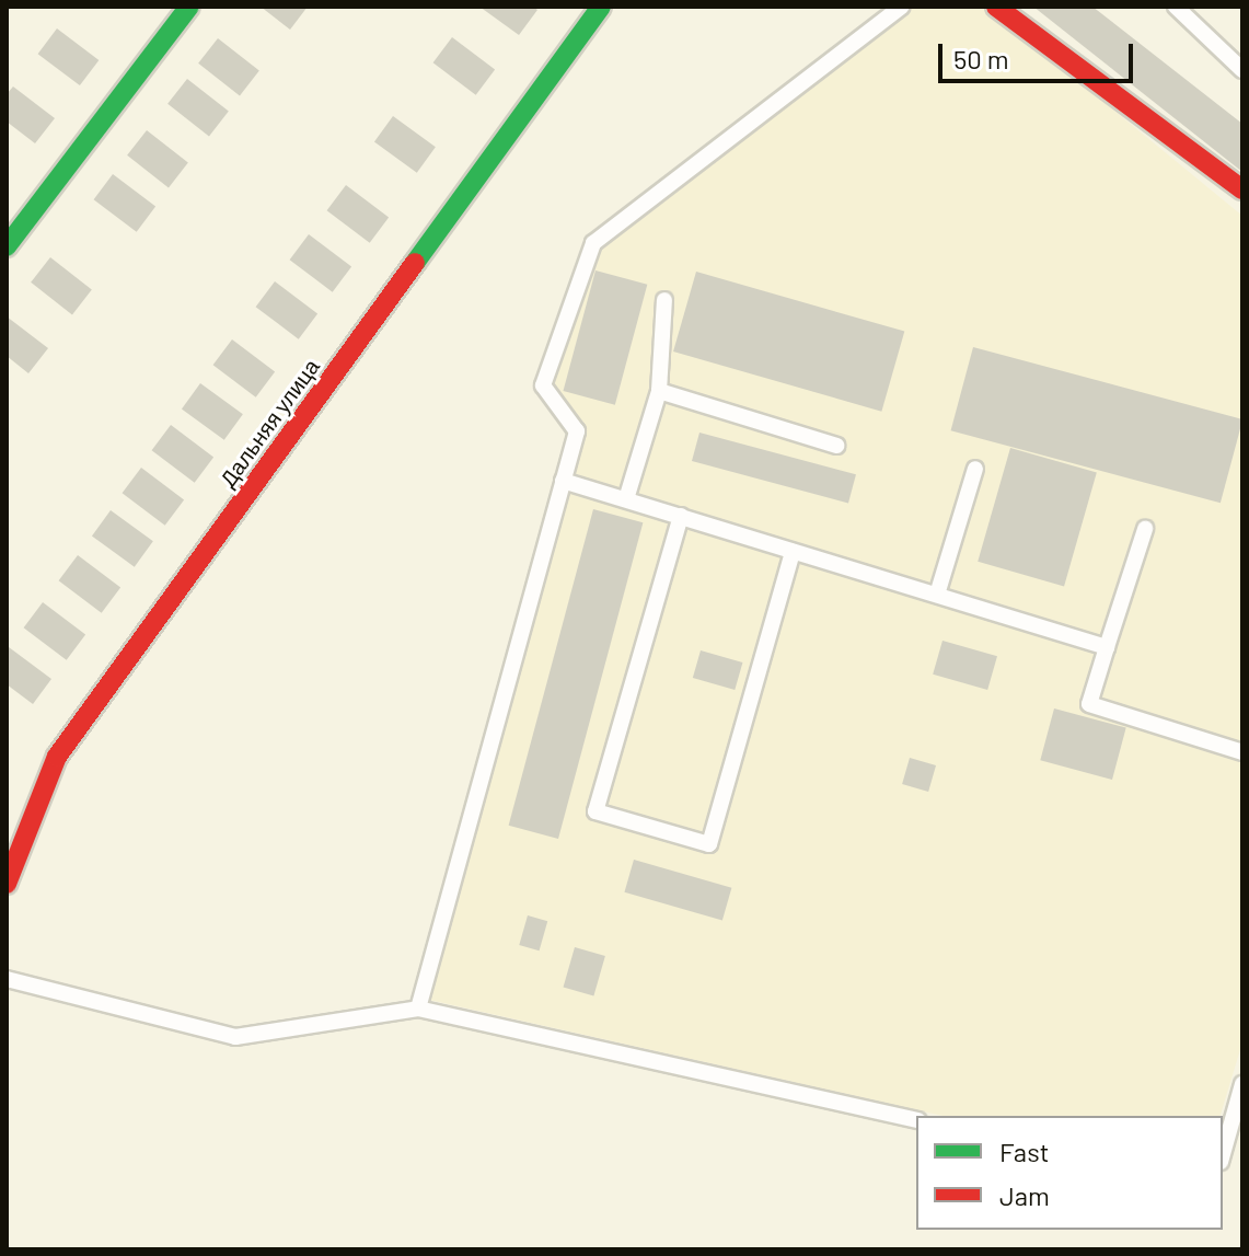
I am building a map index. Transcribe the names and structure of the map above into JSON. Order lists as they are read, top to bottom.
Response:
{
  "streets": {
    "street": ["Дальняя улица"]
  },
  "legend": ["Fast", "Jam"],
  "scale_bar": "50 m"
}
